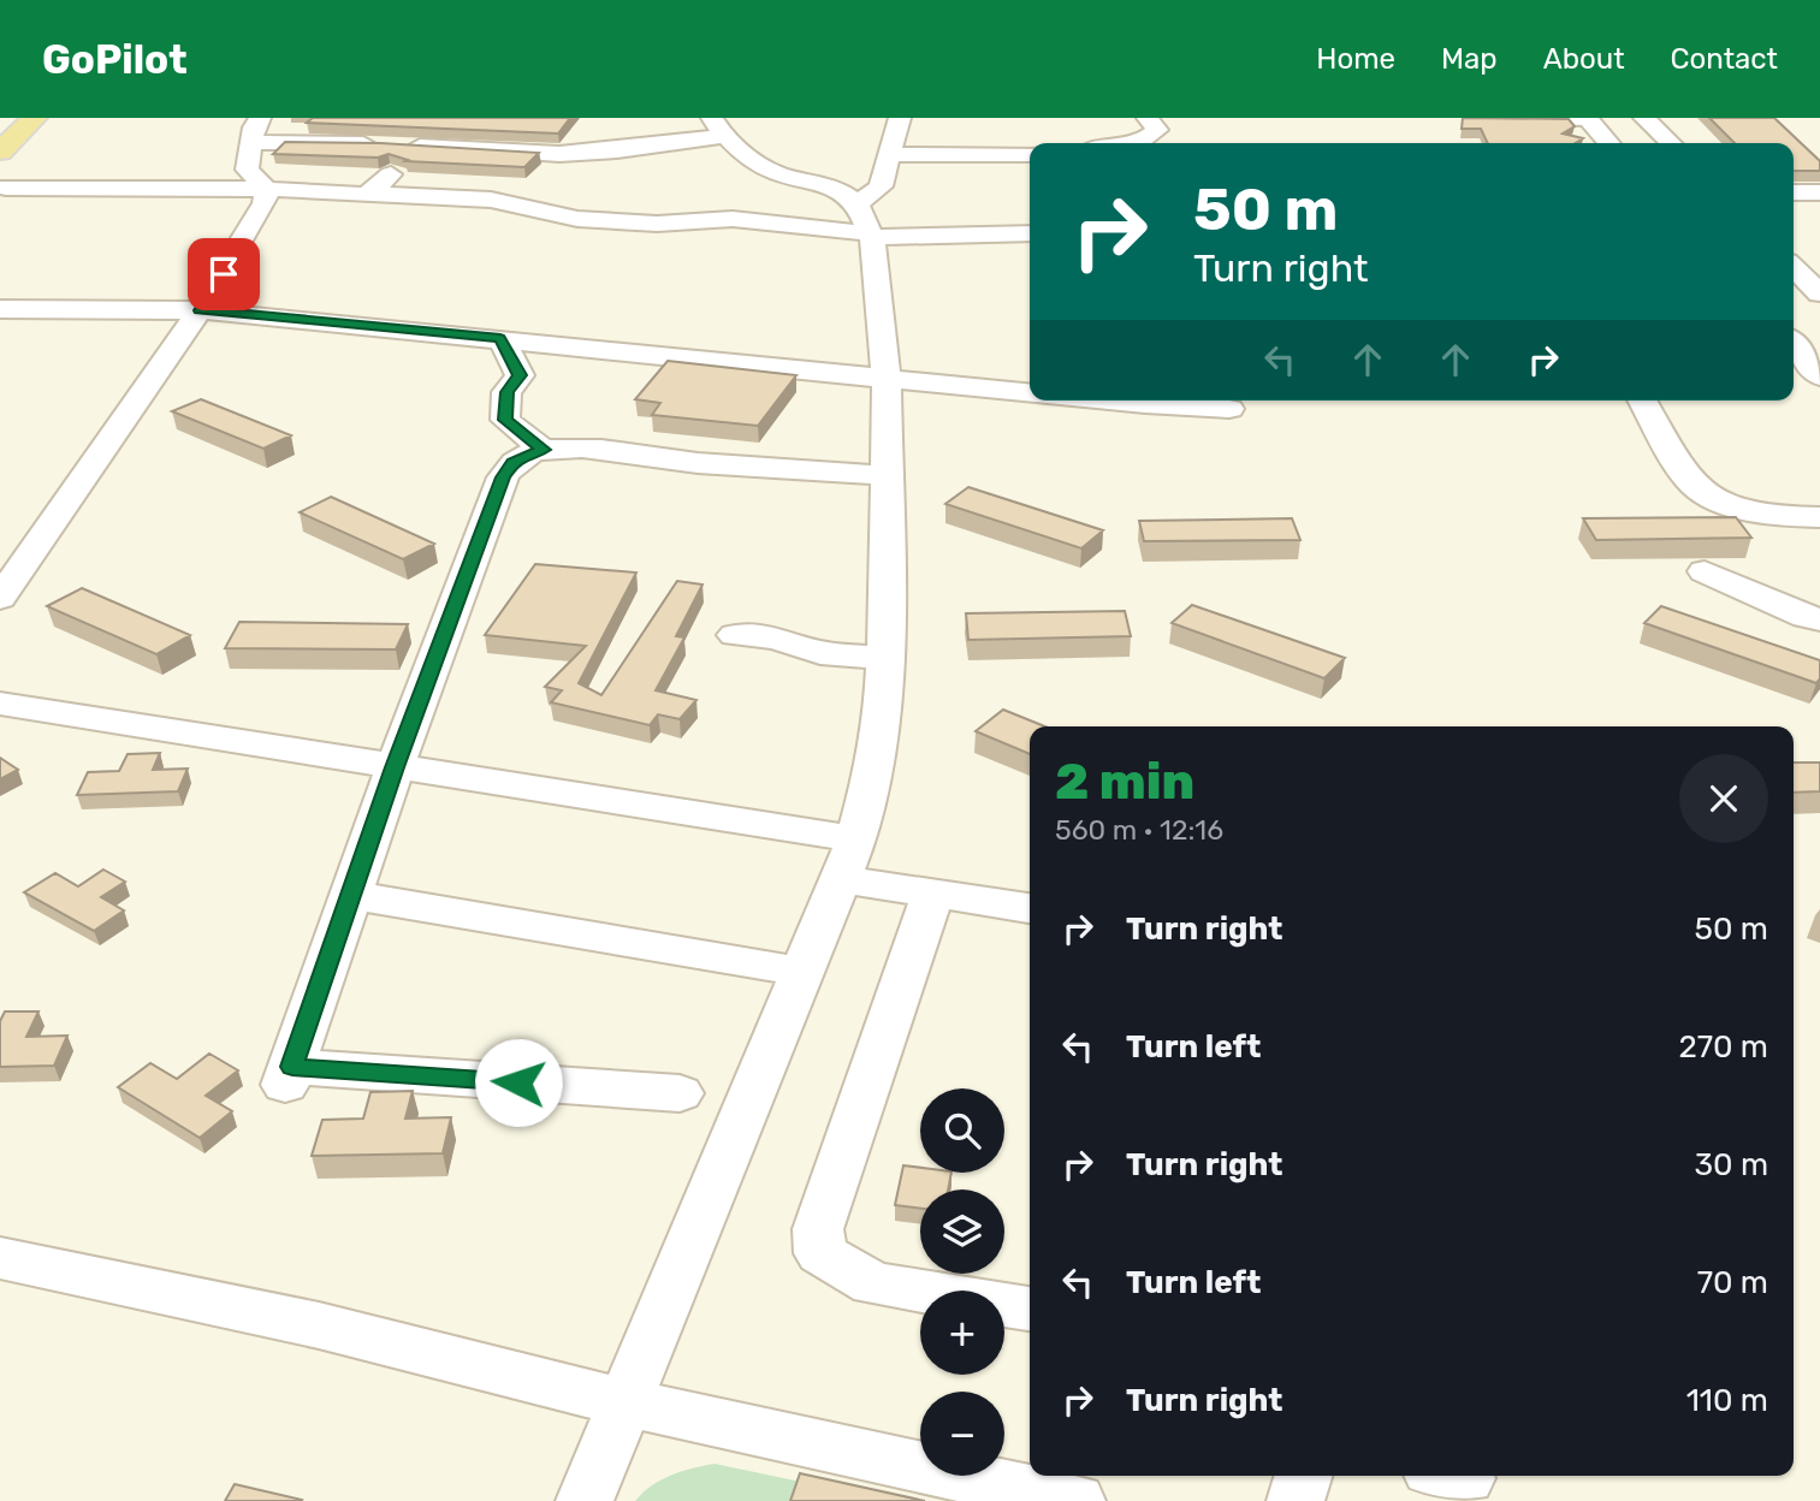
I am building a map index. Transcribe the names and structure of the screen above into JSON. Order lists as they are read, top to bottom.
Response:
{
  "page": {
    "header": "GoPilot",
    "nav": [
      "Home",
      "Map",
      "About",
      "Contact"
    ],
    "turn": ["50 m", "Turn right"],
    "heading": ["2 min", "560 m · 12:16"],
    "list": [
      {
        "name": "Turn right",
        "value": "50 m"
      },
      {
        "name": "Turn left",
        "value": "270 m"
      },
      {
        "name": "Turn right",
        "value": "30 m"
      },
      {
        "name": "Turn left",
        "value": "70 m"
      },
      {
        "name": "Turn right",
        "value": "110 m"
      }
    ],
    "map_buttons": ["+", "−"]
  }
}
